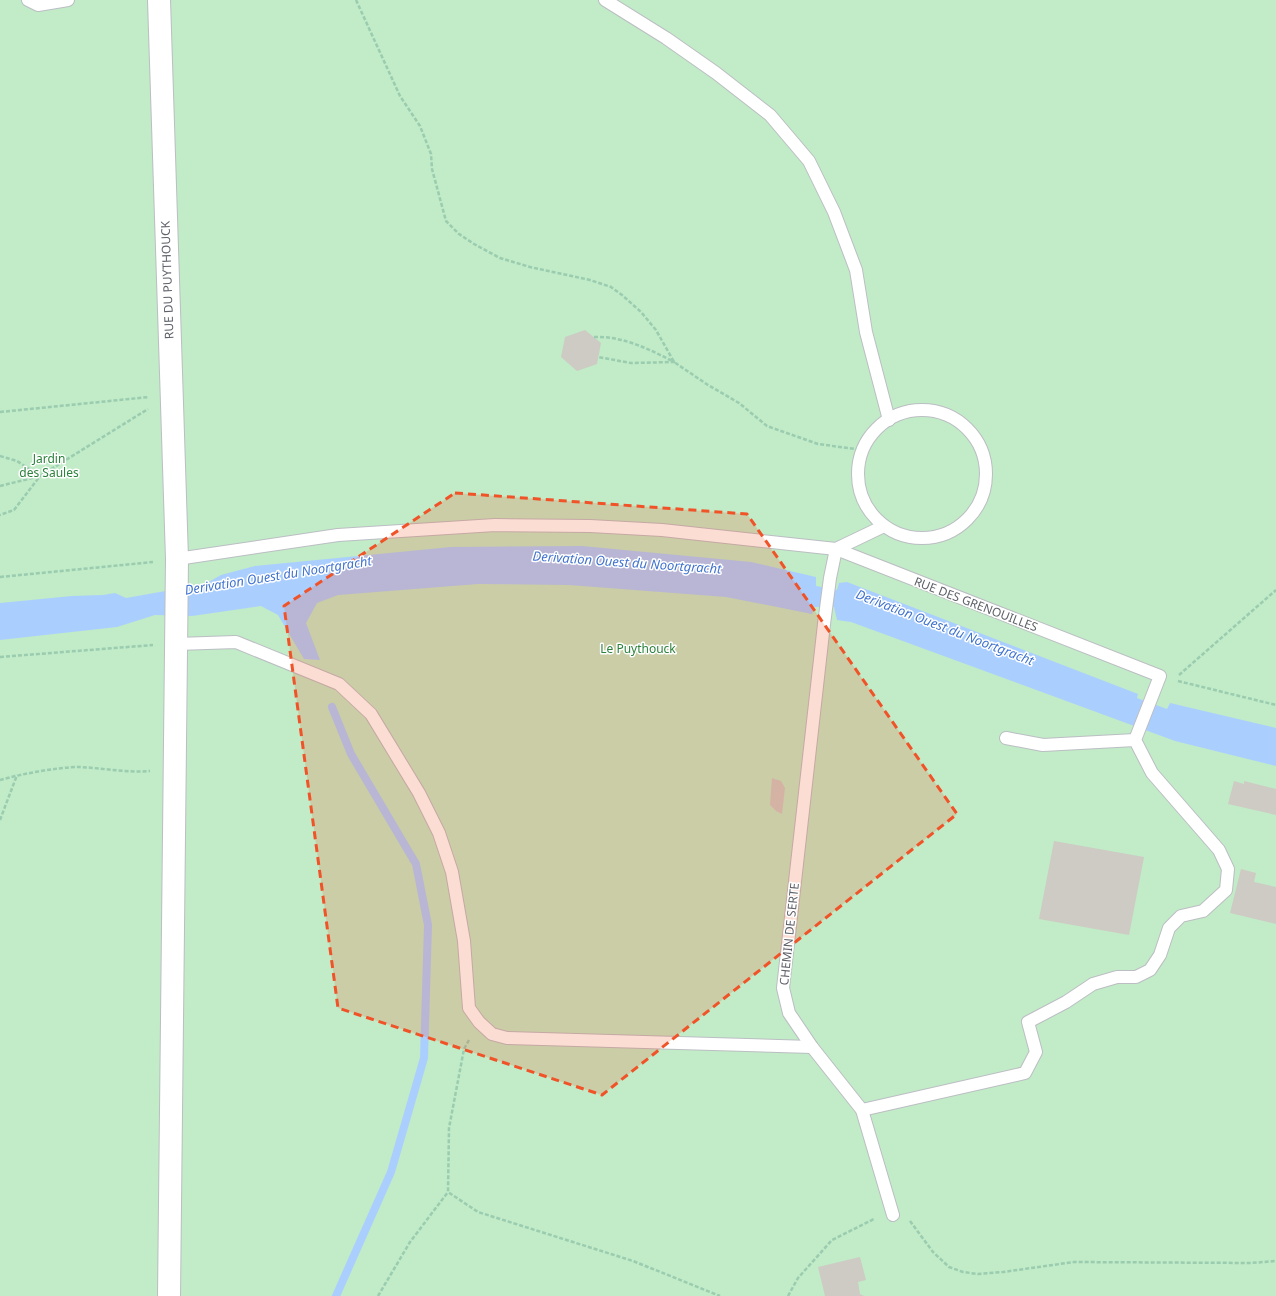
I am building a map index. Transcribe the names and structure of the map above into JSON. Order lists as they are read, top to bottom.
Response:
{
  "streets": {
    "street": ["RUE DU PUYTHOUCK"],
    "lane": ["RUE DES GRENOUILLES", "CHEMIN DE SERTE"]
  },
  "crossings": [
    ["RUE DU PUYTHOUCK", "RUE DES GRENOUILLES"],
    ["RUE DES GRENOUILLES", "CHEMIN DE SERTE"]
  ],
  "water": ["Derivation Ouest du Noortgracht"],
  "parks": ["Jardin des Saules", "Le Puythouck"]
}
